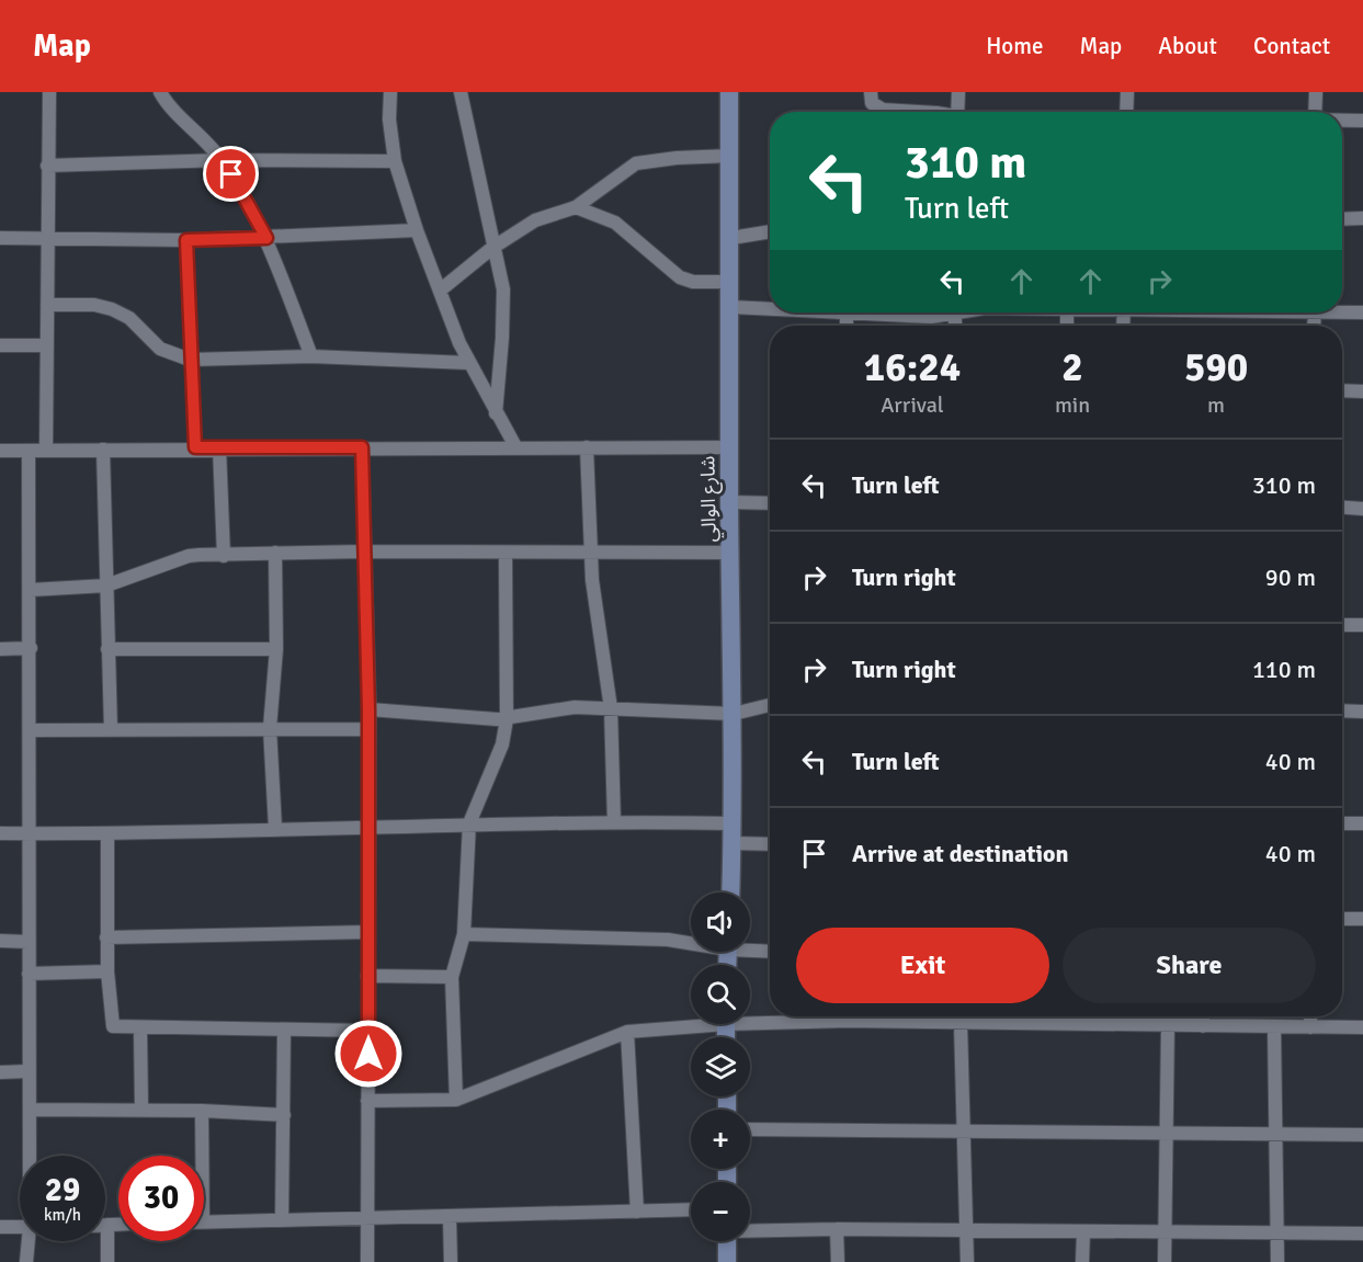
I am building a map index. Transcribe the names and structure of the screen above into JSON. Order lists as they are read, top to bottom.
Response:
{
  "streets": {
    "main road": ["شارع الوالي"]
  },
  "page": {
    "header": "Map",
    "nav": [
      "Home",
      "Map",
      "About",
      "Contact"
    ],
    "turn": ["310 m", "Turn left"],
    "eta": [
      "16:24",
      "Arrival",
      "2",
      "min",
      "590",
      "m"
    ],
    "list": [
      {
        "name": "Turn left",
        "value": "310 m"
      },
      {
        "name": "Turn right",
        "value": "90 m"
      },
      {
        "name": "Turn right",
        "value": "110 m"
      },
      {
        "name": "Turn left",
        "value": "40 m"
      },
      {
        "name": "Arrive at destination",
        "value": "40 m"
      }
    ],
    "map_buttons": ["+", "−"],
    "buttons": ["Exit", "Share"],
    "speed": "29 km/h",
    "limit": "30"
  }
}
